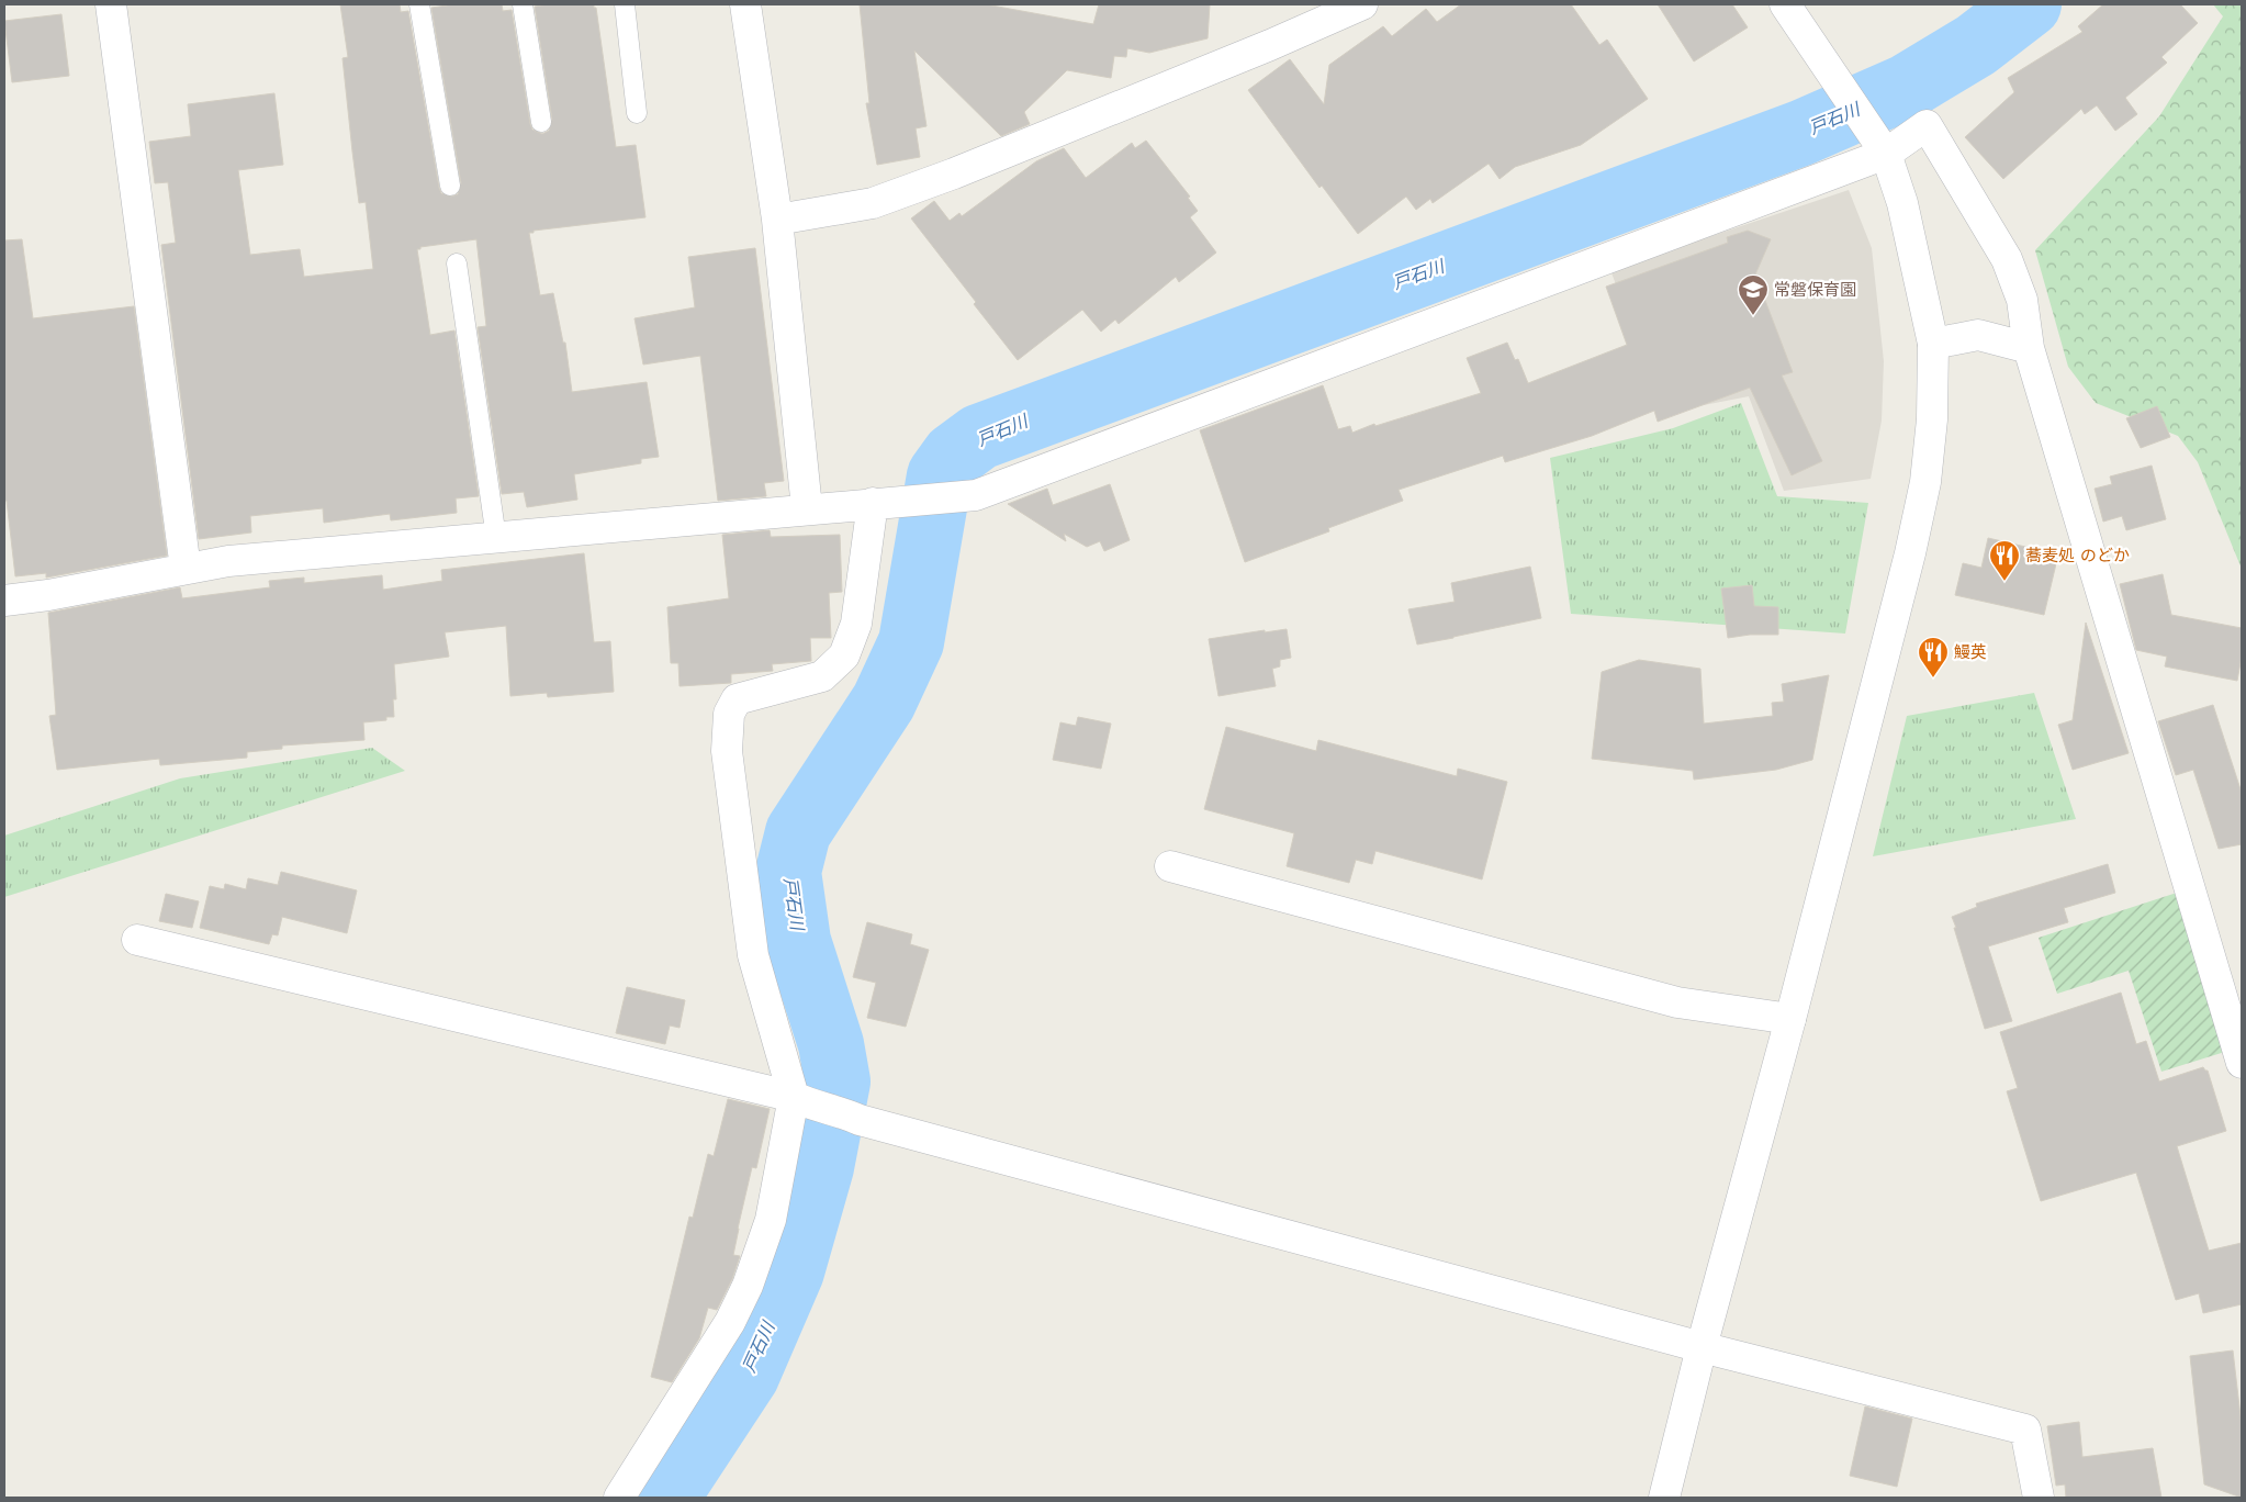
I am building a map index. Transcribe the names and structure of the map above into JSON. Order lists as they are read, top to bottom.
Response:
{
  "water": ["戸石川"],
  "places": {
    "school or university": ["常磐保育園"],
    "restaurant": ["蕎麦処 のどか", "鰻英"]
  }
}
